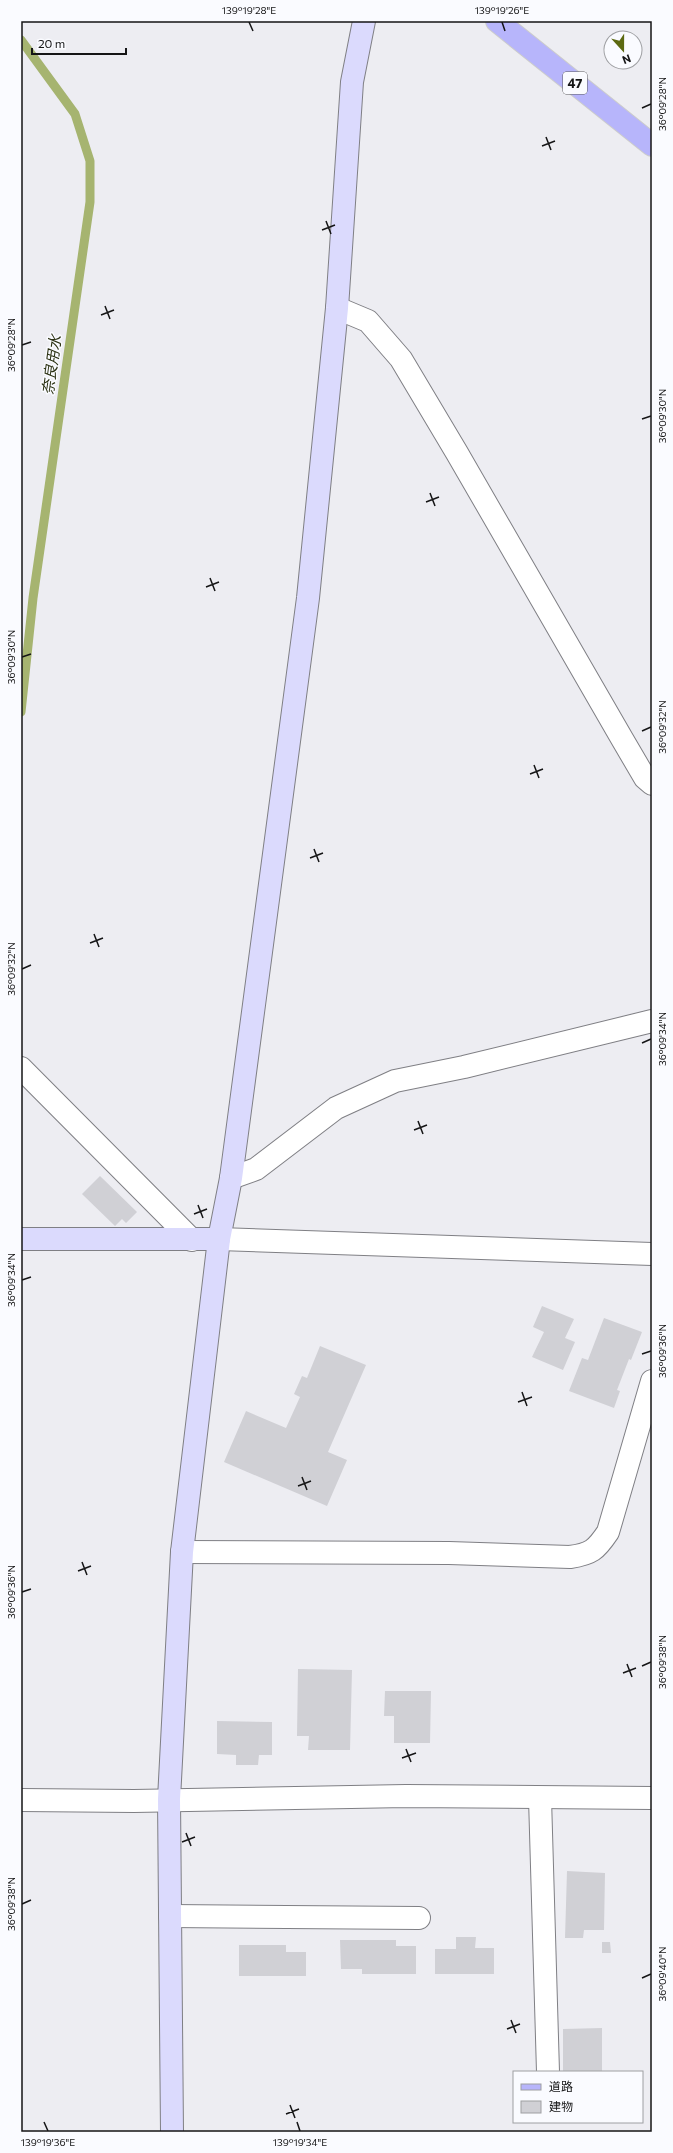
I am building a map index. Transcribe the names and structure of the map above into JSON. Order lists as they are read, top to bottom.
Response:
{
  "streets": {
    "main road": ["47"]
  },
  "water": ["奈良用水"],
  "legend": ["道路", "建物"],
  "scale_bar": "20 m",
  "north": "bottom",
  "coordinates": [
    "139°19'28\"E",
    "139°19'26\"E",
    "36°09'28\"N",
    "36°09'30\"N",
    "36°09'32\"N",
    "36°09'34\"N",
    "36°09'36\"N",
    "36°09'38\"N",
    "36°09'40\"N",
    "139°19'36\"E",
    "139°19'34\"E"
  ]
}
